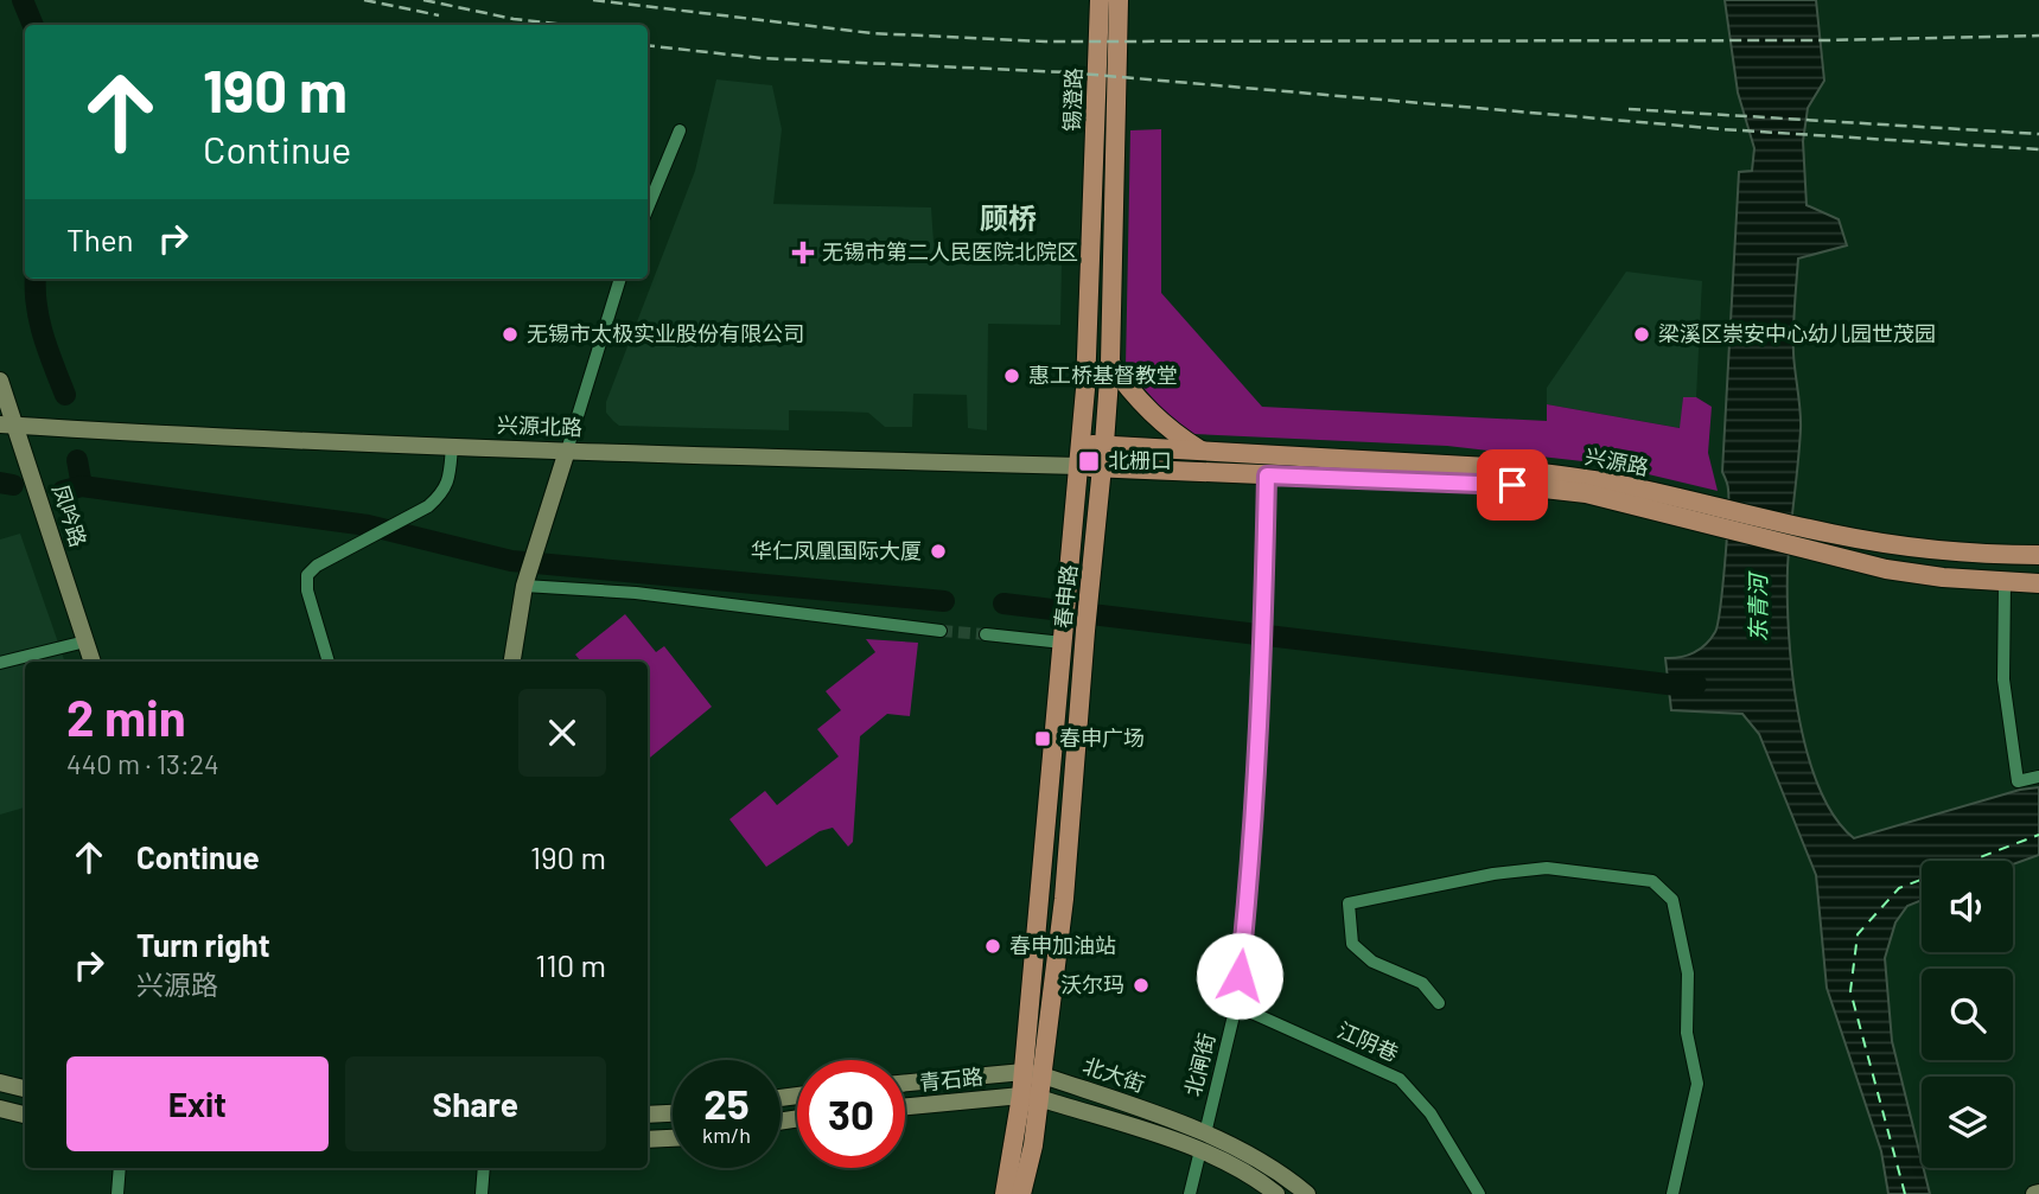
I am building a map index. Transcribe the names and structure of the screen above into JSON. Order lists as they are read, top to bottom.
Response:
{
  "streets": {
    "main road": [
      "锡澄路",
      "兴源北路",
      "兴源路",
      "凤吟路",
      "春申路",
      "北大街",
      "青石路"
    ],
    "street": ["江阴巷", "北闸街"]
  },
  "crossings": [
    ["锡澄路", "春申路"],
    ["兴源北路", "兴源路"],
    ["兴源北路", "凤吟路"],
    ["兴源北路", "春申路"],
    ["兴源路", "春申路"],
    ["兴源路", "北闸街"],
    ["春申路", "北大街"],
    ["春申路", "青石路"],
    ["江阴巷", "北闸街"],
    ["北闸街", "北大街"],
    ["北大街", "青石路"]
  ],
  "districts": ["顾桥"],
  "water": ["东青河"],
  "places": {
    "health": ["无锡市第二人民医院北院区"],
    "other": [
      "无锡市太极实业股份有限公司",
      "梁溪区崇安中心幼儿园世茂园",
      "惠工桥基督教堂",
      "华仁凤凰国际大厦",
      "春申加油站",
      "沃尔玛"
    ],
    "transit": ["北栅口", "春申广场"]
  },
  "page": {
    "turn": ["190 m", "Continue"],
    "then": "Then",
    "heading": ["2 min", "440 m · 13:24"],
    "list": [
      {
        "name": "Continue",
        "value": "190 m"
      },
      {
        "name": "Turn right",
        "note": "兴源路",
        "value": "110 m"
      }
    ],
    "buttons": ["Exit", "Share"],
    "speed": "25 km/h",
    "limit": "30"
  }
}
